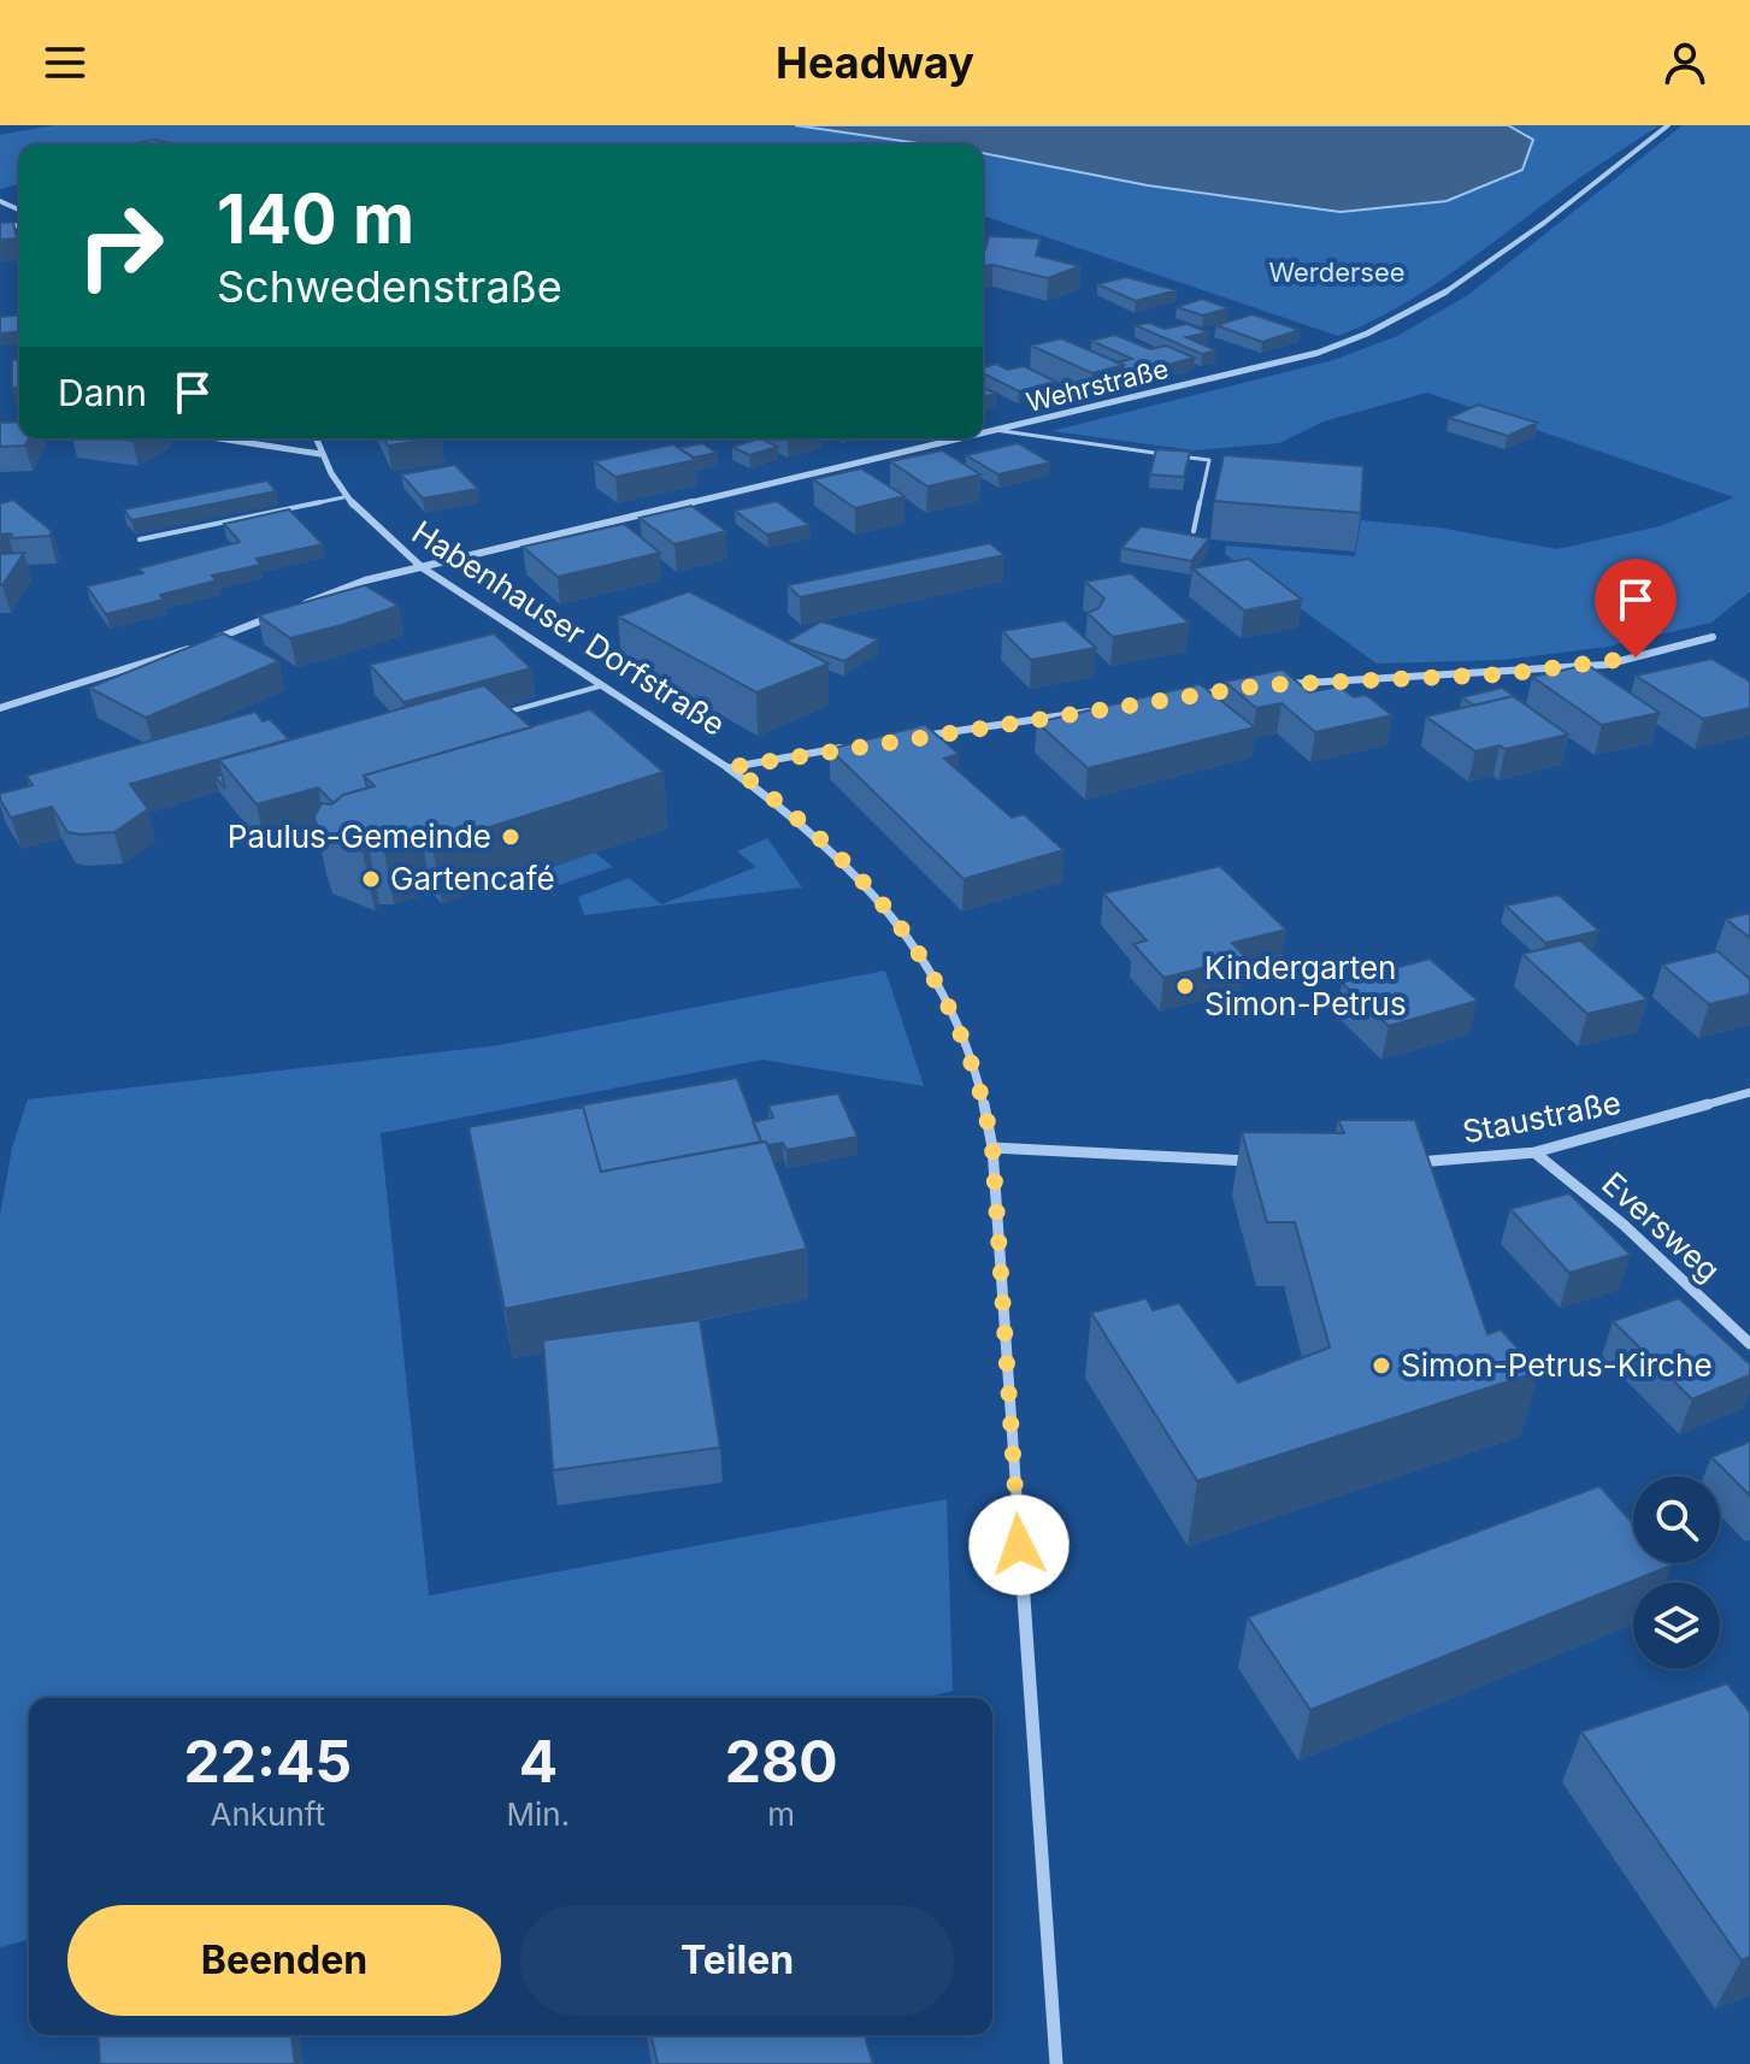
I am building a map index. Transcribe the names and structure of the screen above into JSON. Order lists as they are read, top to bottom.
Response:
{
  "streets": {
    "street": [
      "Wehrstraße",
      "Habenhauser Dorfstraße",
      "Staustraße",
      "Eversweg"
    ]
  },
  "crossings": [
    ["Wehrstraße", "Habenhauser Dorfstraße"],
    ["Staustraße", "Eversweg"]
  ],
  "parks": ["Werdersee"],
  "places": [
    "Paulus-Gemeinde",
    "Gartencafé",
    "Kindergarten Simon-Petrus",
    "Simon-Petrus-Kirche"
  ],
  "page": {
    "header": "Headway",
    "turn": ["140 m", "Schwedenstraße"],
    "then": "Dann",
    "eta": [
      "22:45",
      "Ankunft",
      "4",
      "Min.",
      "280",
      "m"
    ],
    "buttons": ["Beenden", "Teilen"]
  }
}
